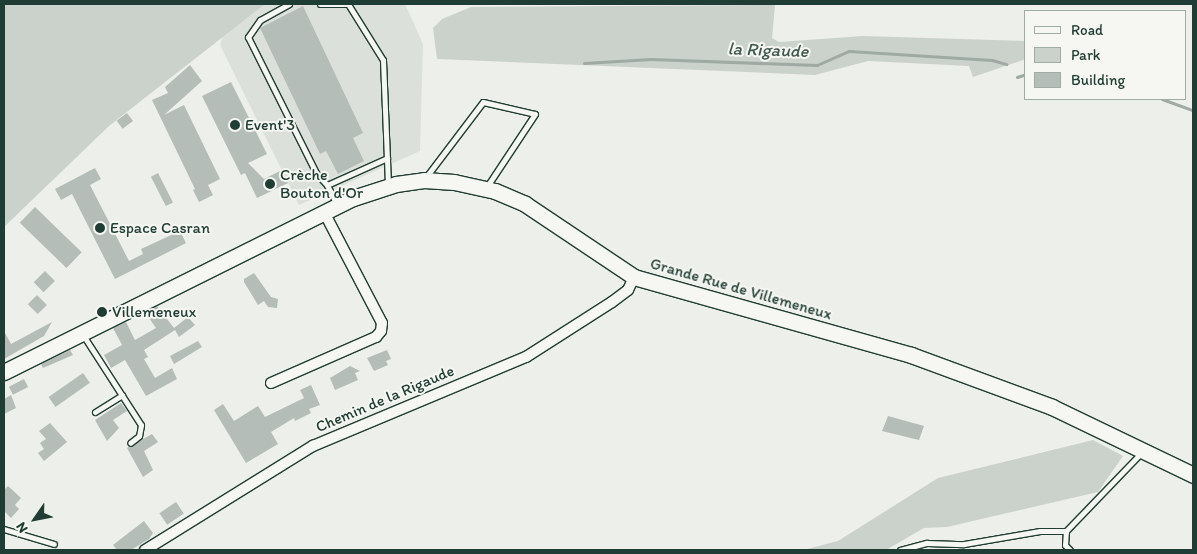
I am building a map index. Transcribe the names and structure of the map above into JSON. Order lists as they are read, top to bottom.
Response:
{
  "streets": {
    "main road": ["Grande Rue de Villemeneux"],
    "street": ["Chemin de la Rigaude"]
  },
  "crossings": [
    ["Grande Rue de Villemeneux", "Chemin de la Rigaude"]
  ],
  "water": ["la Rigaude"],
  "places": [
    "Event'3",
    "Crèche Bouton d'Or",
    "Espace Casran",
    "Villemeneux"
  ],
  "legend": ["Road", "Park", "Building"],
  "north": "bottom left"
}
